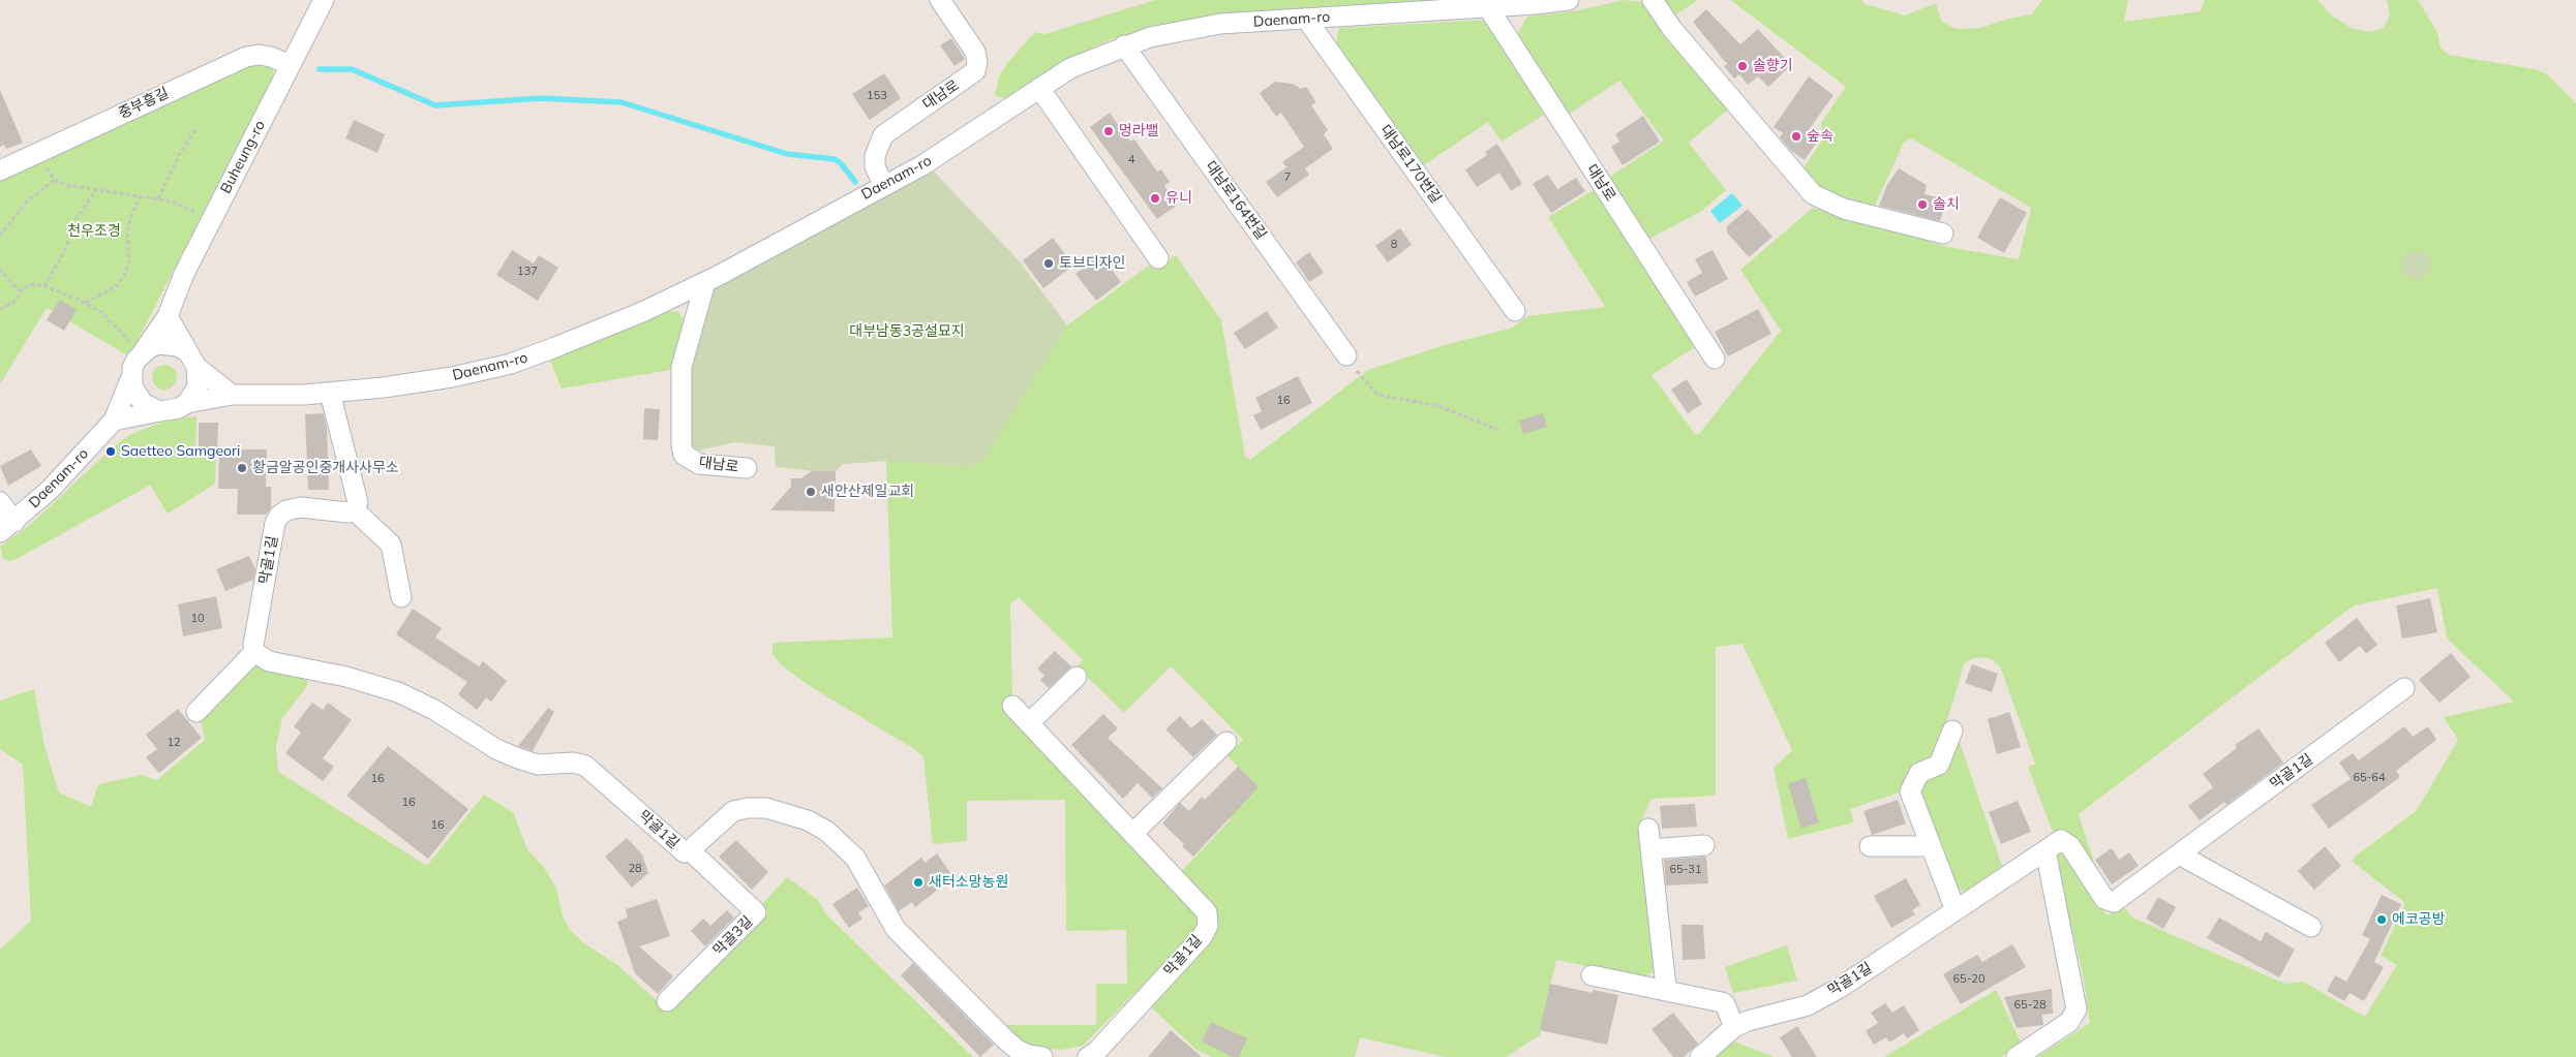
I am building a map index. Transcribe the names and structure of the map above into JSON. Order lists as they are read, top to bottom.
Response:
{
  "streets": {
    "street": [
      "Daenam-ro",
      "대남로",
      "중부흥길",
      "Buheung-ro",
      "대남로170번길",
      "대남로164번길",
      "막골1길",
      "막골3길"
    ]
  },
  "crossings": [
    ["Daenam-ro", "대남로"],
    ["Daenam-ro", "Buheung-ro"],
    ["Daenam-ro", "대남로170번길"],
    ["Daenam-ro", "대남로164번길"],
    ["중부흥길", "Buheung-ro"],
    ["막골1길", "막골3길"]
  ],
  "parks": ["천우조경", "대부남동3공설묘지"],
  "places": [
    "솔향기",
    "멍라밸",
    "숲속",
    "유니",
    "솔치",
    "토브디자인",
    "Saetteo Samgeori",
    "황금알공인중개사사무소",
    "새안산제일교회",
    "새터소망농원",
    "에코공방"
  ],
  "house_numbers": [
    "153",
    "4",
    "7",
    "8",
    "137",
    "16",
    "10",
    "12",
    "65-64",
    "16",
    "16",
    "16",
    "28",
    "65-31",
    "65-20",
    "65-28"
  ]
}
